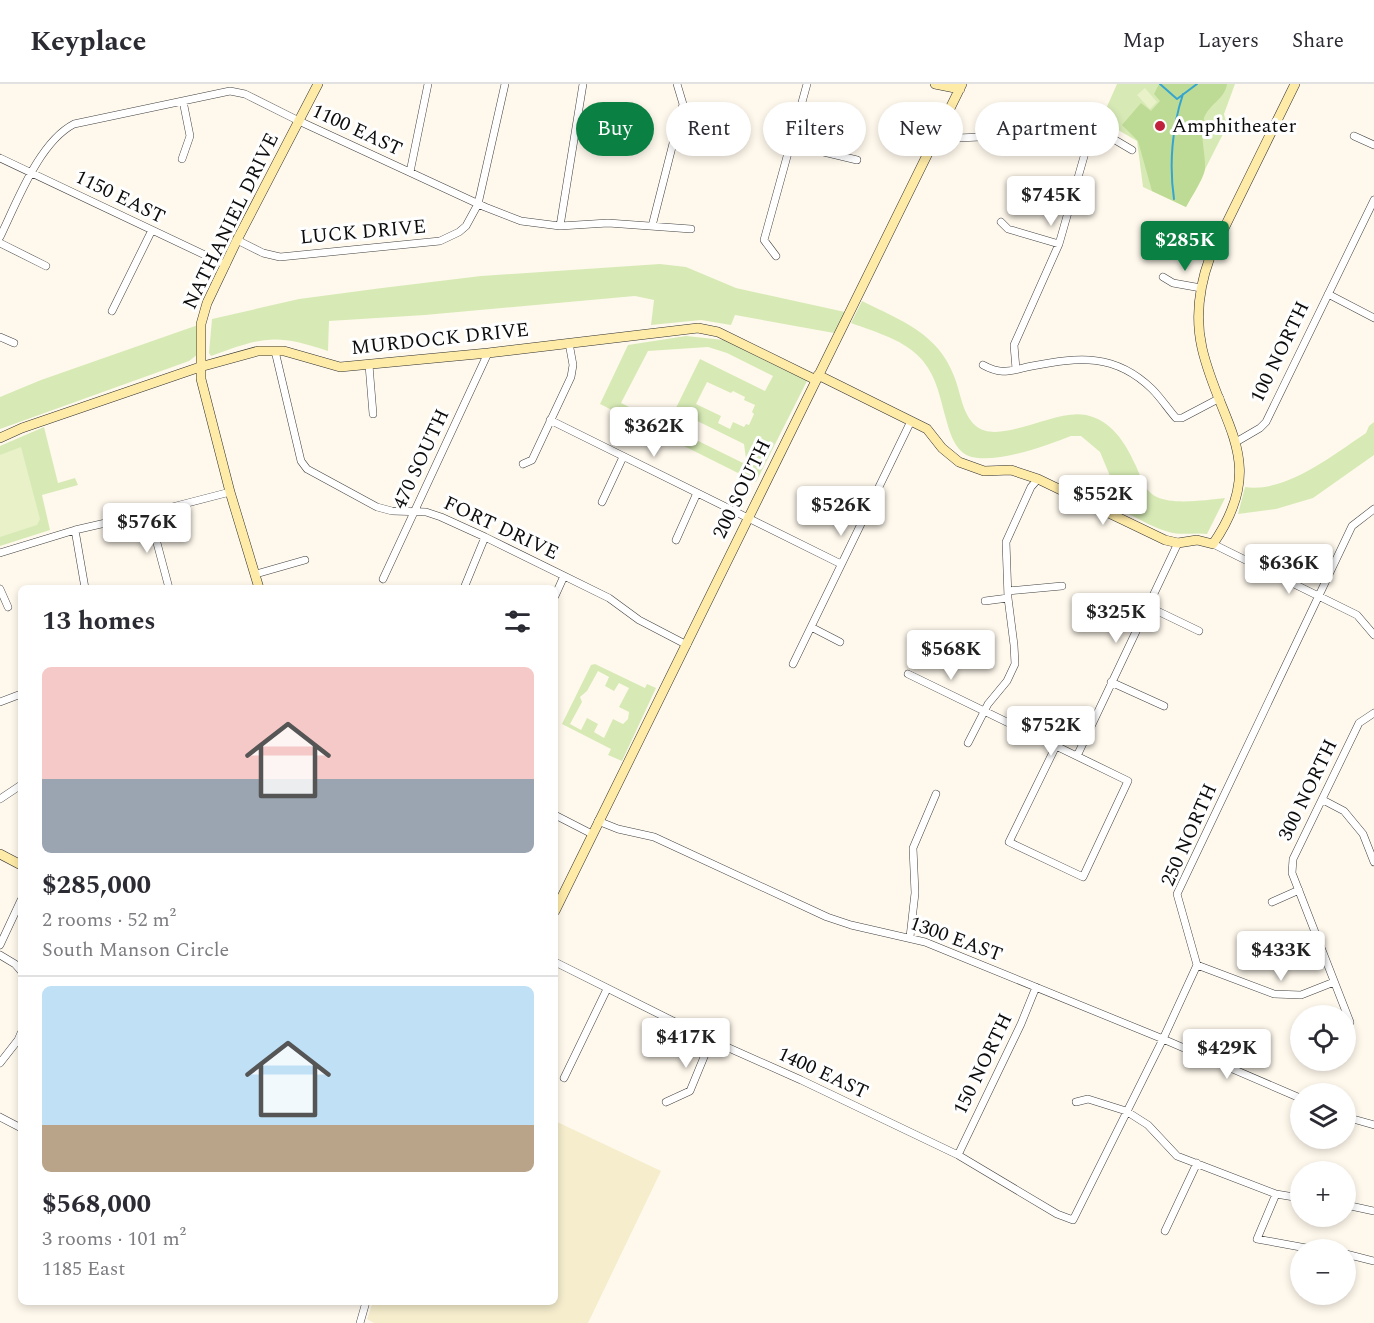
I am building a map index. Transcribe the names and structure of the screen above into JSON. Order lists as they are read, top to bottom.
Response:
{
  "streets": {
    "street": [
      "1100 EAST",
      "1150 EAST",
      "NATHANIEL DRIVE",
      "LUCK DRIVE",
      "MURDOCK DRIVE",
      "100 NORTH",
      "470 SOUTH",
      "200 SOUTH",
      "FORT DRIVE",
      "300 NORTH",
      "250 NORTH",
      "1300 EAST",
      "150 NORTH",
      "1400 EAST"
    ]
  },
  "crossings": [
    ["1100 EAST", "1150 EAST"],
    ["1100 EAST", "NATHANIEL DRIVE"],
    ["1100 EAST", "LUCK DRIVE"],
    ["1150 EAST", "NATHANIEL DRIVE"],
    ["NATHANIEL DRIVE", "LUCK DRIVE"],
    ["NATHANIEL DRIVE", "MURDOCK DRIVE"],
    ["MURDOCK DRIVE", "470 SOUTH"],
    ["MURDOCK DRIVE", "200 SOUTH"],
    ["MURDOCK DRIVE", "FORT DRIVE"],
    ["470 SOUTH", "FORT DRIVE"],
    ["200 SOUTH", "FORT DRIVE"],
    ["200 SOUTH", "1300 EAST"],
    ["1300 EAST", "150 NORTH"],
    ["150 NORTH", "1400 EAST"]
  ],
  "places": ["Amphitheater"],
  "page": {
    "header": "Keyplace",
    "nav": ["Map", "Layers", "Share"],
    "chip": [
      "Buy",
      "Rent",
      "Filters",
      "New",
      "Apartment"
    ],
    "price": [
      "$745K",
      "$285K",
      "$362K",
      "$552K",
      "$526K",
      "$576K",
      "$636K",
      "$325K",
      "$568K",
      "$752K",
      "$433K",
      "$417K",
      "$429K"
    ],
    "heading": "13 homes",
    "list": [
      {
        "name": "$285,000",
        "note": "2 rooms · 52 m² · South Manson Circle"
      },
      {
        "name": "$568,000",
        "note": "3 rooms · 101 m² · 1185 East"
      }
    ],
    "map_buttons": ["+", "−"]
  }
}
